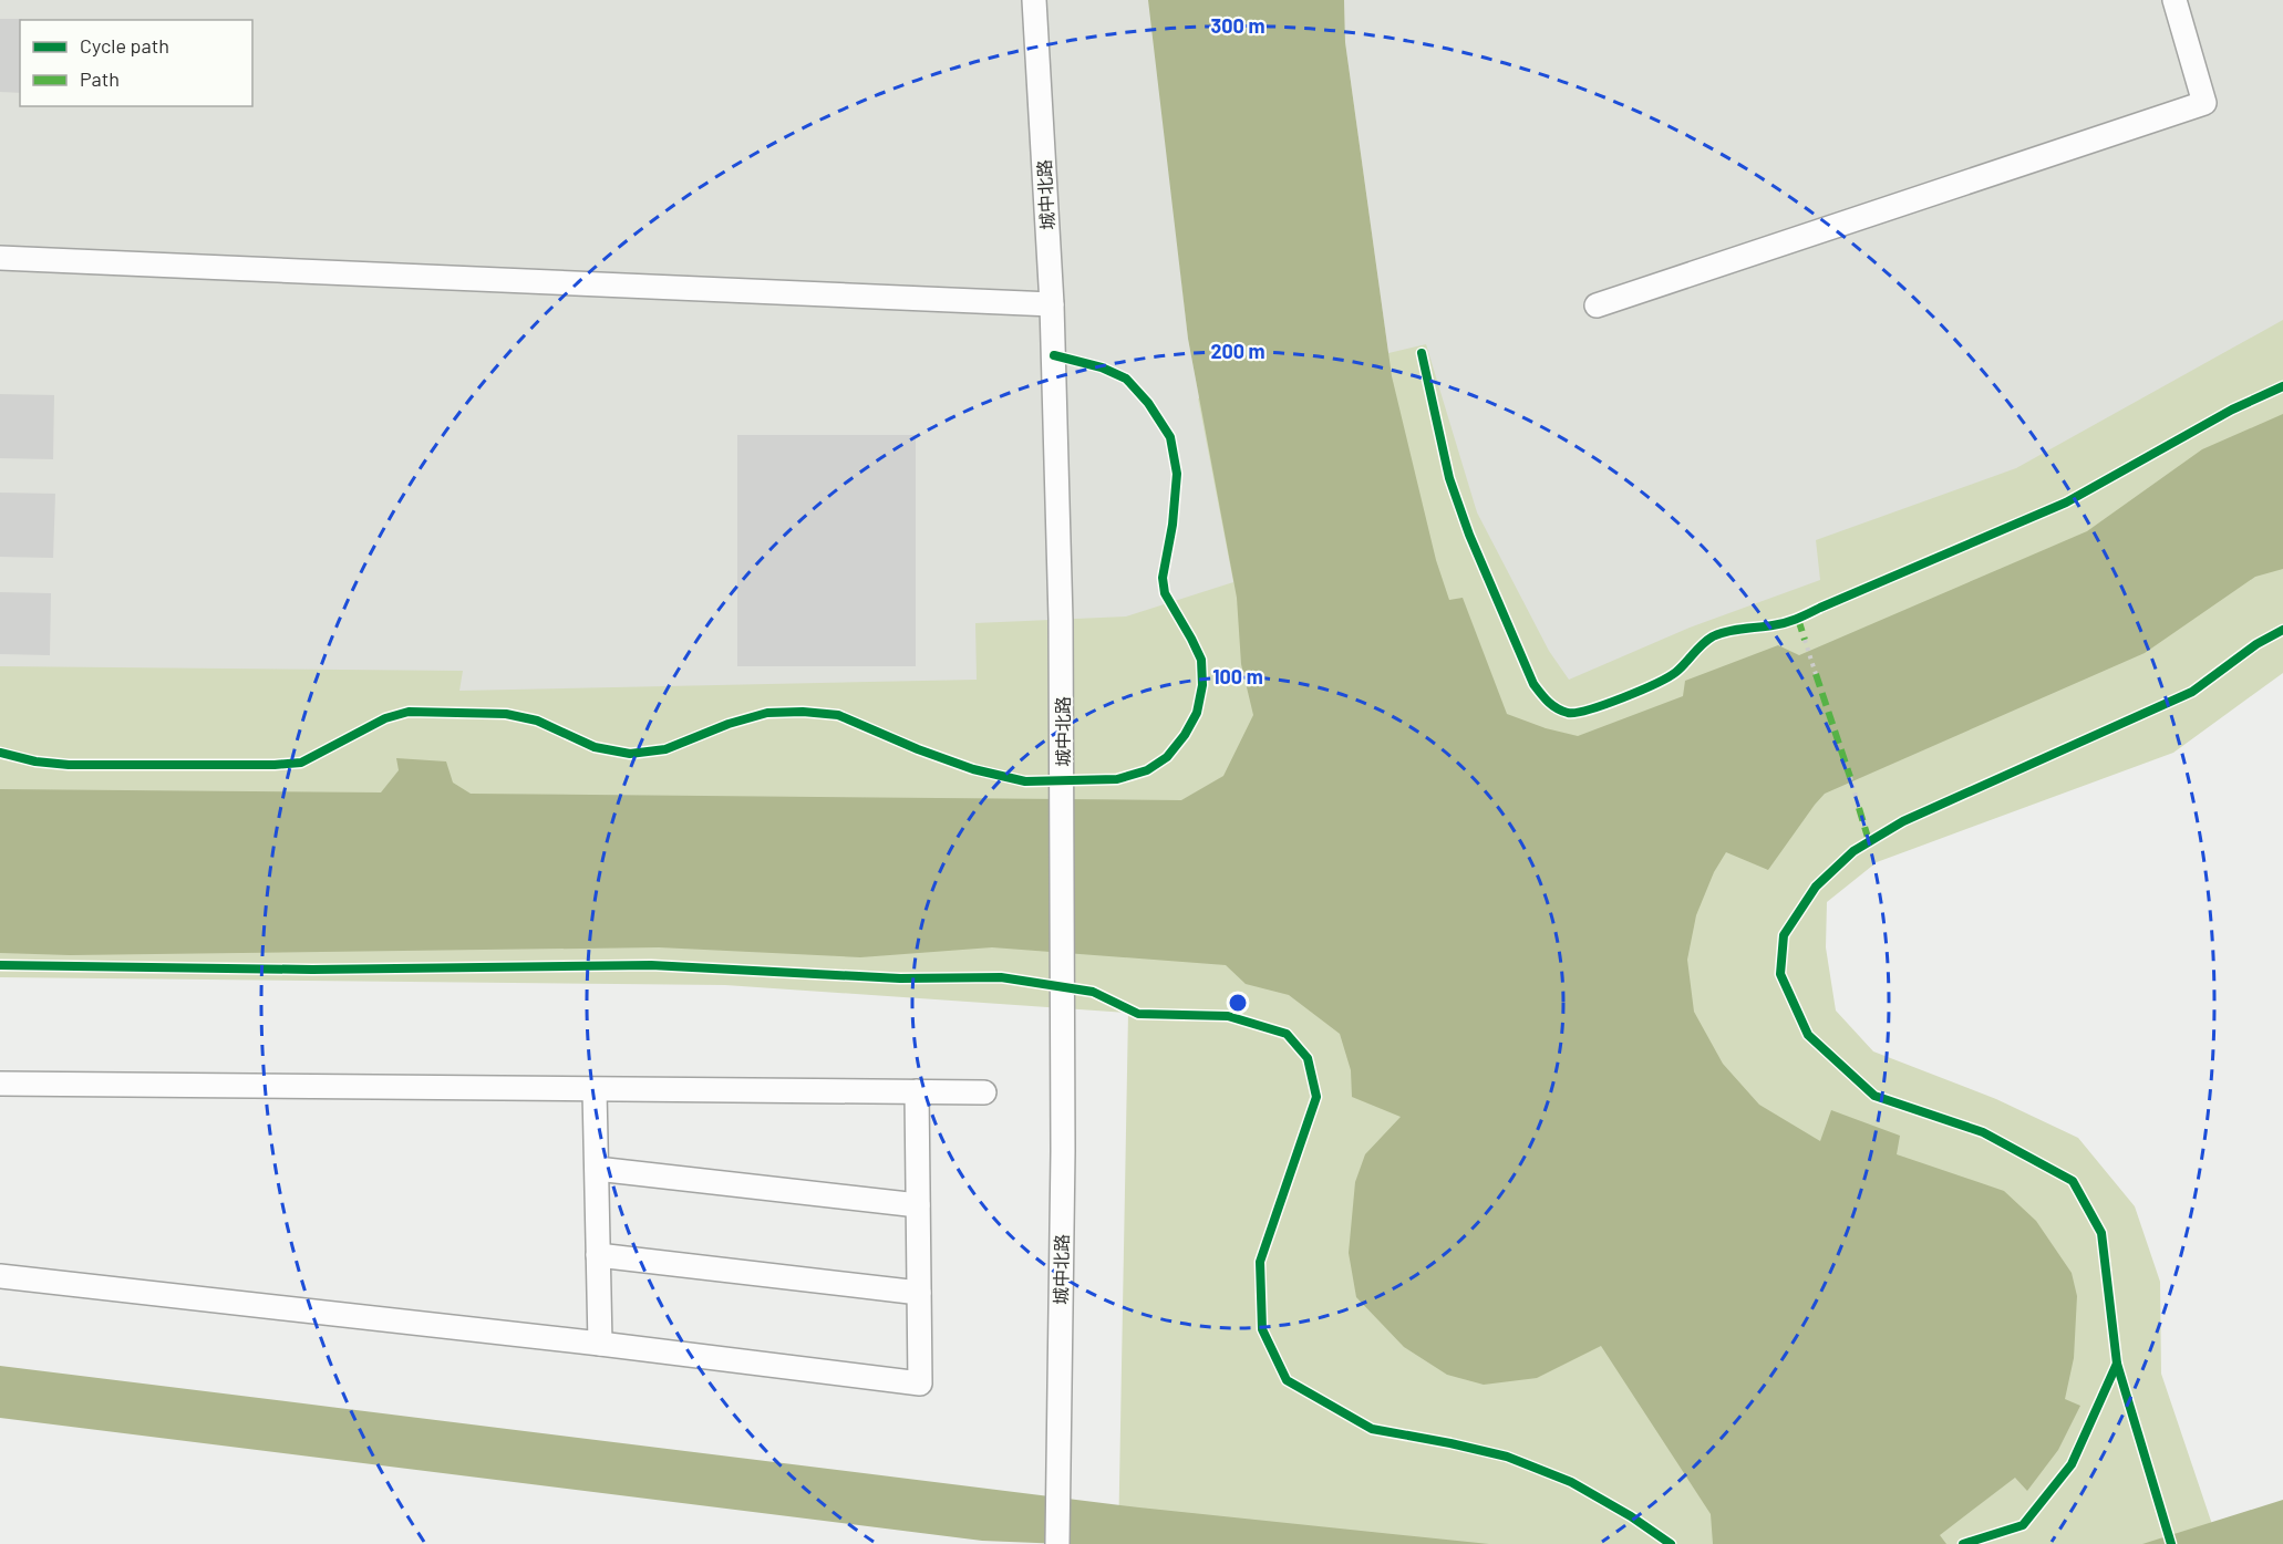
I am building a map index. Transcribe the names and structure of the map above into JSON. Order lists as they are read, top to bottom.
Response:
{
  "streets": {
    "street": ["城中北路"]
  },
  "legend": ["Cycle path", "Path"],
  "rings": ["300 m", "200 m", "100 m"]
}
